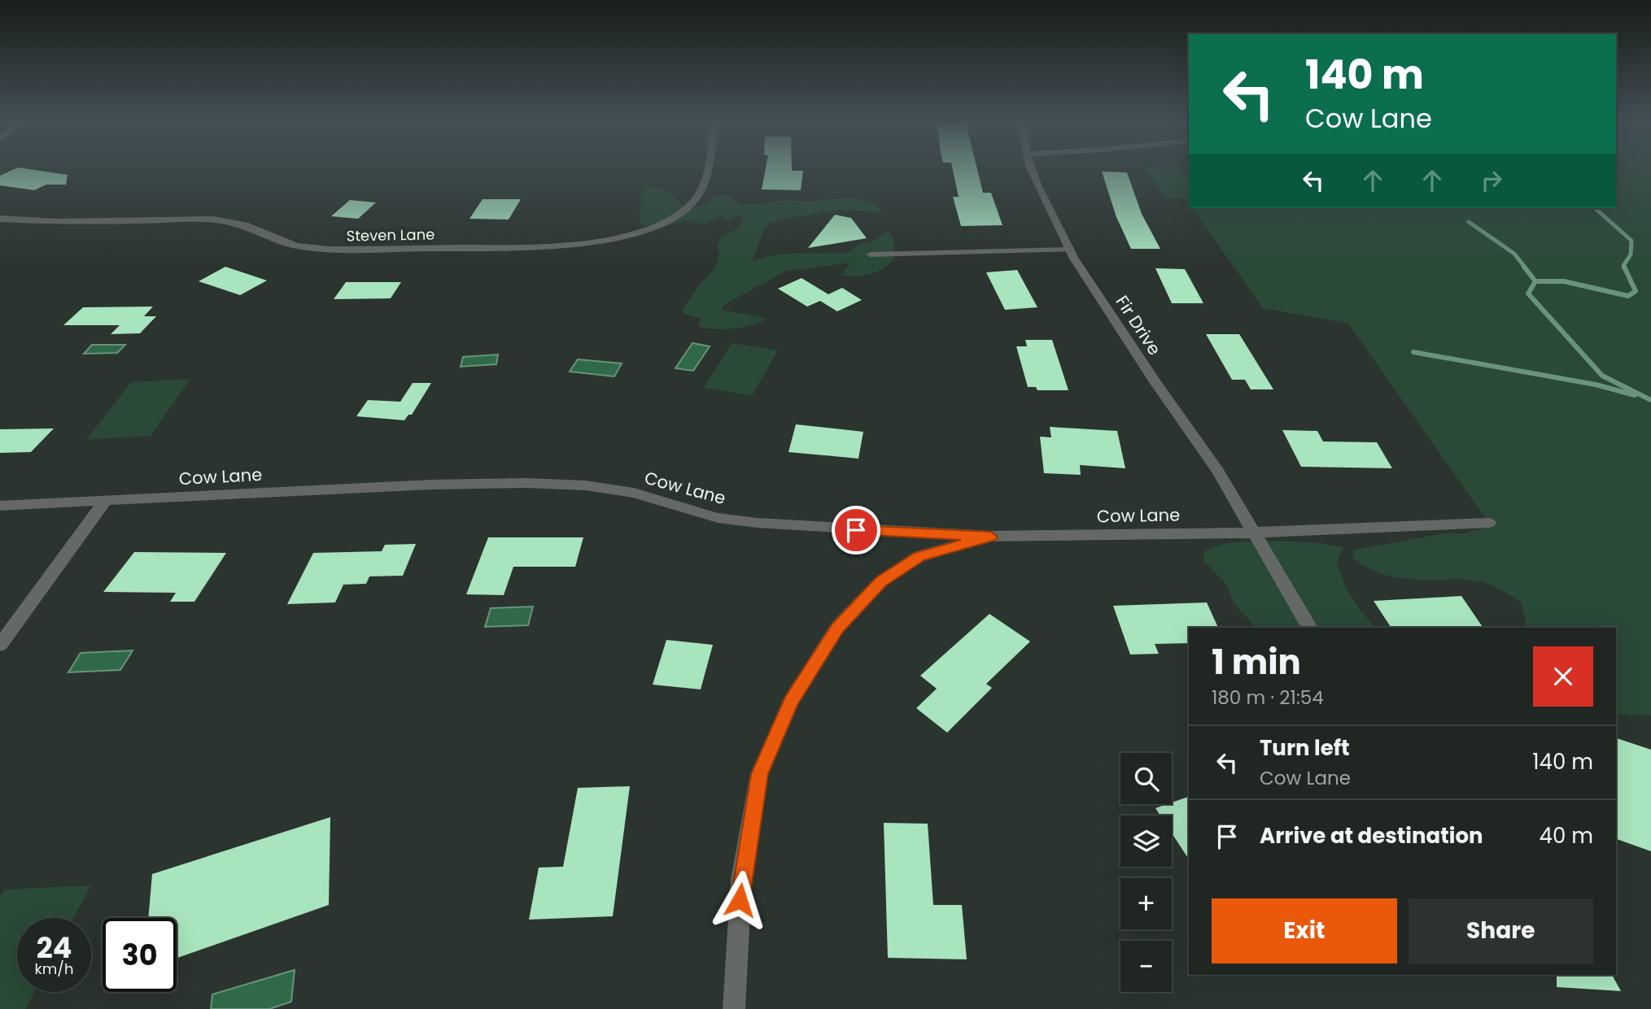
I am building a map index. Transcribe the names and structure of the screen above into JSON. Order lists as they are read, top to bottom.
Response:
{
  "streets": {
    "street": ["Steven Lane", "Fir Drive", "Cow Lane"]
  },
  "crossings": [
    ["Fir Drive", "Cow Lane"]
  ],
  "page": {
    "turn": ["140 m", "Cow Lane"],
    "heading": ["1 min", "180 m · 21:54"],
    "list": [
      {
        "name": "Turn left",
        "note": "Cow Lane",
        "value": "140 m"
      },
      {
        "name": "Arrive at destination",
        "value": "40 m"
      }
    ],
    "map_buttons": ["+", "−"],
    "buttons": ["Exit", "Share"],
    "speed": "24 km/h",
    "limit": "30"
  }
}
